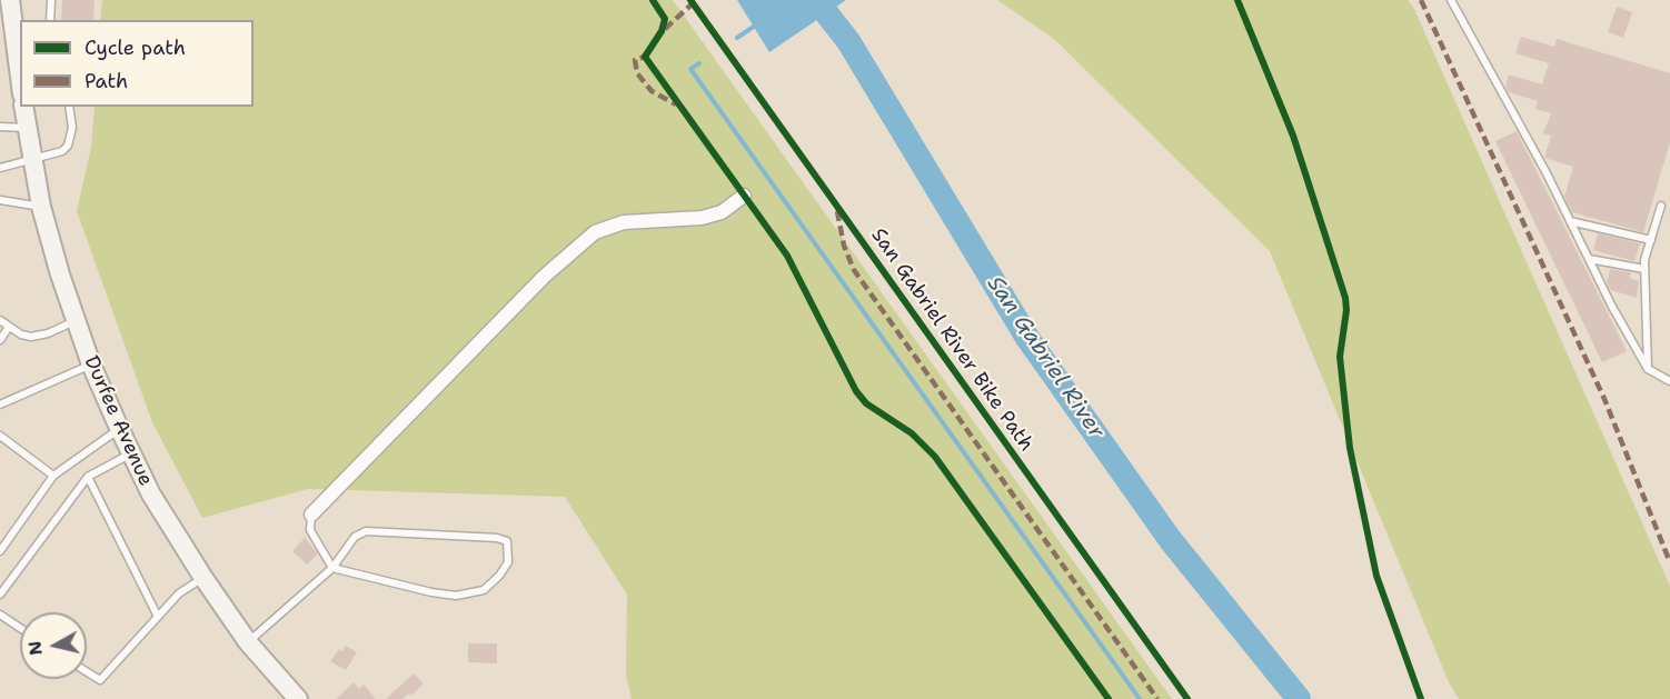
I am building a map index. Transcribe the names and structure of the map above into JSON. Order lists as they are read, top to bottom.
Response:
{
  "streets": {
    "main road": ["Durfee Avenue"],
    "cycle path": ["San Gabriel River Bike Path"]
  },
  "water": ["San Gabriel River"],
  "legend": ["Cycle path", "Path"],
  "north": "left"
}
